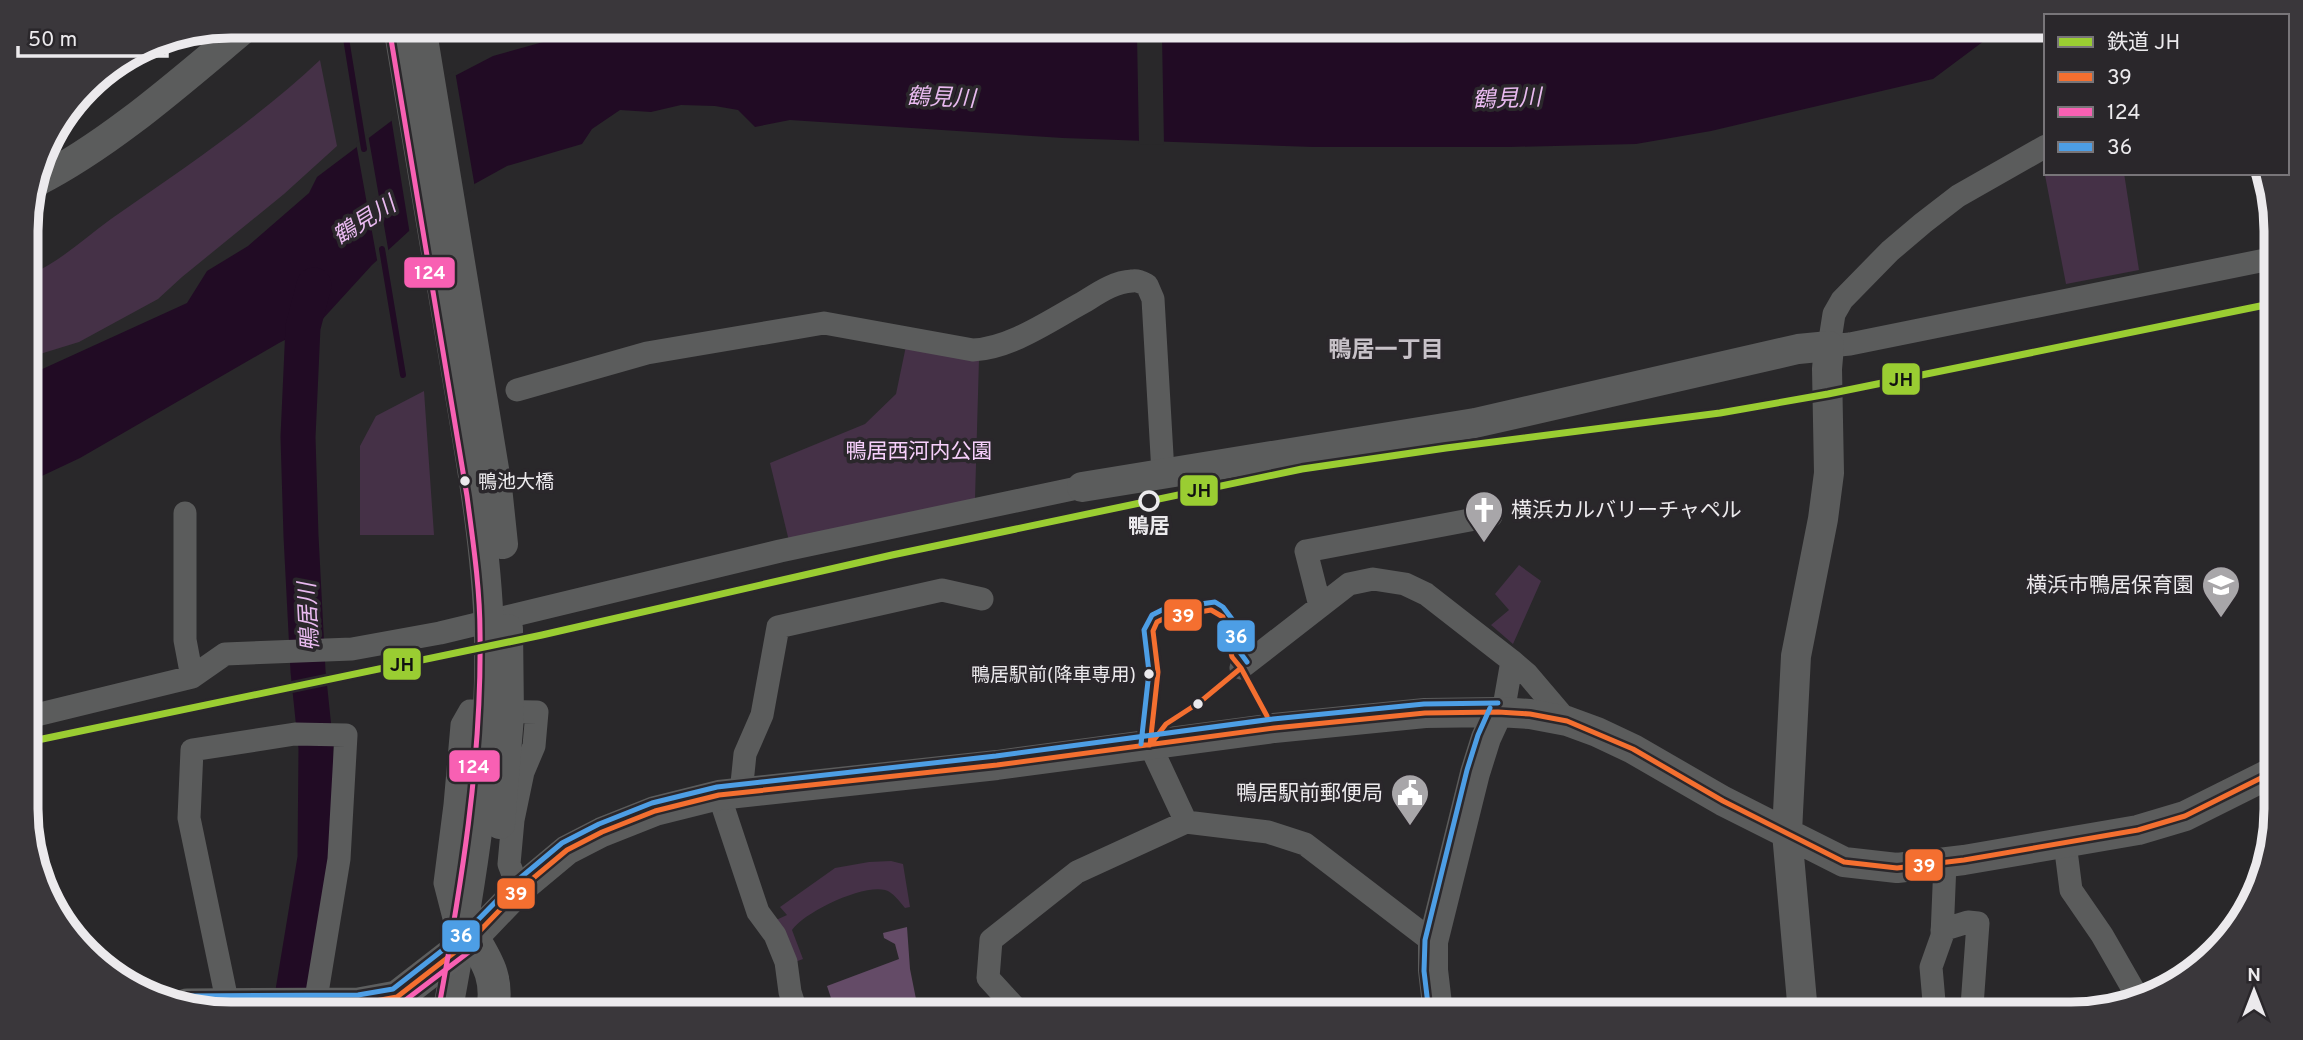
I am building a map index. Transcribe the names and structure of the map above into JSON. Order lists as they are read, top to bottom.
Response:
{
  "districts": ["鴨居一丁目"],
  "water": ["鶴見川", "鴨居川"],
  "parks": ["鴨居西河内公園"],
  "places": {
    "other": ["鴨池大橋", "鴨居", "鴨居駅前(降車専用)"],
    "church": ["横浜カルバリーチャペル"],
    "school or university": ["横浜市鴨居保育園"],
    "public building": ["鴨居駅前郵便局"]
  },
  "lines": [
    "transit line 124",
    "rail line JH",
    "transit line 36",
    "transit line 39"
  ],
  "legend": [
    "鉄道 JH",
    "39",
    "124",
    "36"
  ],
  "scale_bar": "50 m",
  "north": "top"
}
